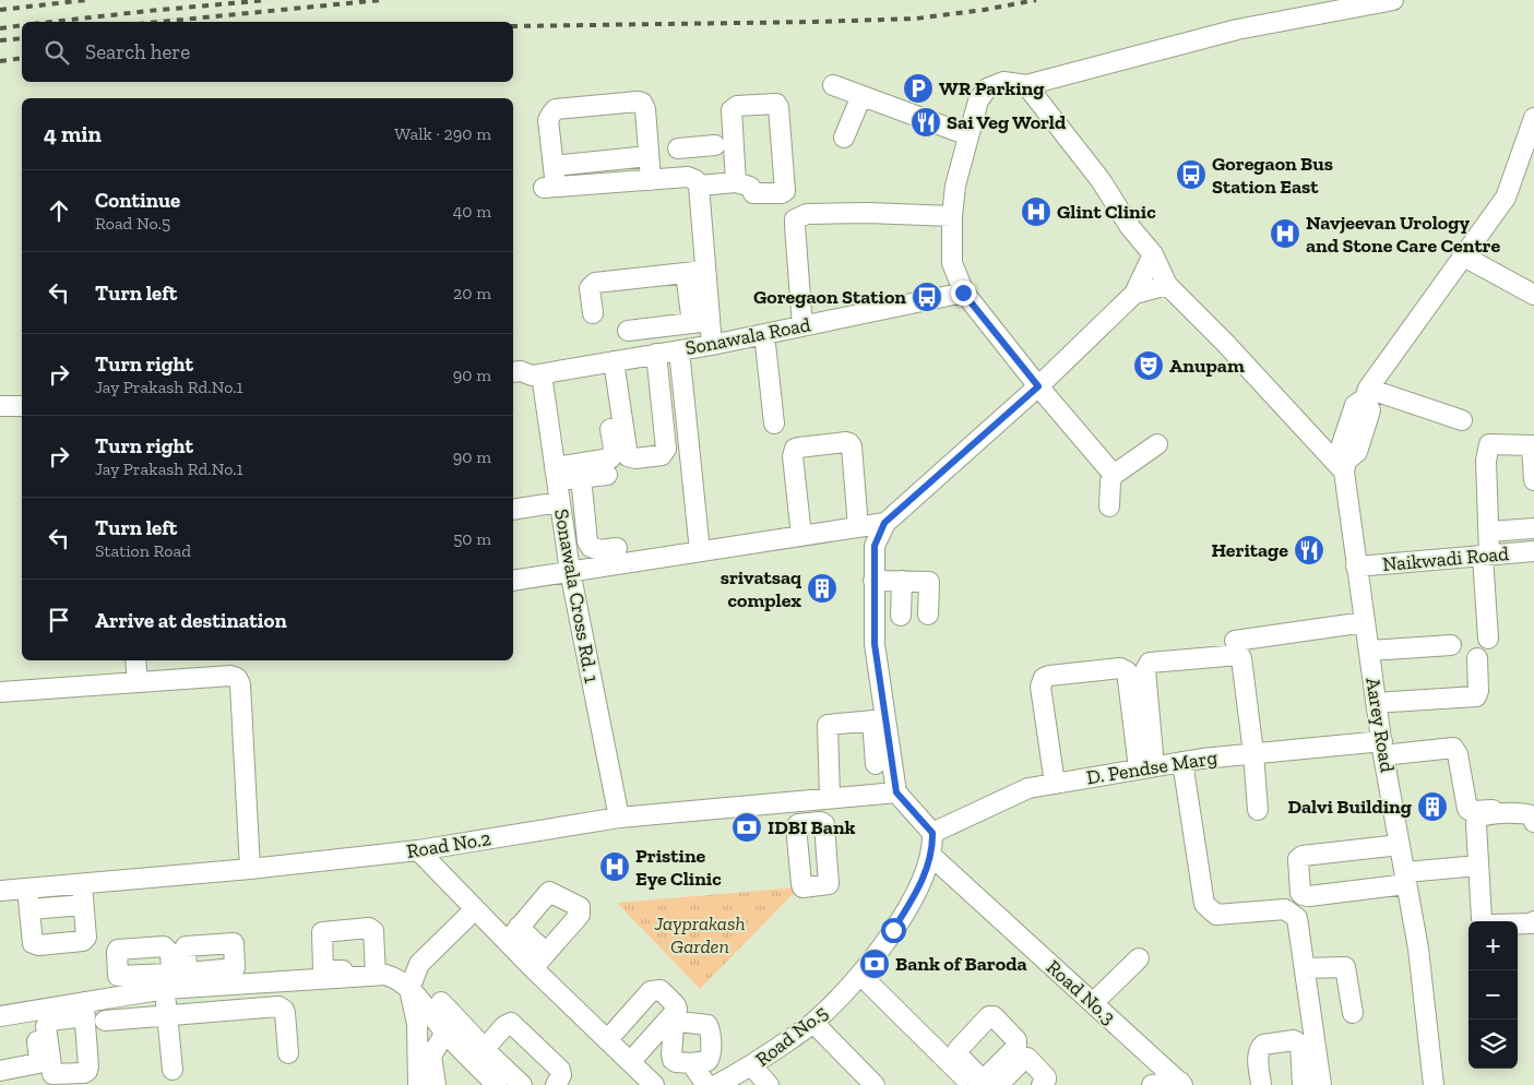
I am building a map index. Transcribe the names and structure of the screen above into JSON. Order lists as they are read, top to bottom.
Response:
{
  "streets": {
    "street": [
      "Sonawala Road",
      "Naikwadi Road",
      "Sonawala Cross Rd. 1",
      "Aarey Road",
      "D. Pendse Marg",
      "Road No.2",
      "Road No.3",
      "Road No.5"
    ]
  },
  "crossings": [
    ["Sonawala Road", "Sonawala Cross Rd. 1"],
    ["Naikwadi Road", "Aarey Road"],
    ["Sonawala Cross Rd. 1", "Road No.2"],
    ["Aarey Road", "D. Pendse Marg"],
    ["D. Pendse Marg", "Road No.5"],
    ["Road No.3", "Road No.5"]
  ],
  "parks": ["Jayprakash Garden"],
  "places": {
    "parking": ["WR Parking"],
    "restaurant": ["Sai Veg World", "Heritage"],
    "bus stop": ["Goregaon Bus Station East", "Goregaon Station"],
    "hospital": ["Glint Clinic", "Navjeevan Urology and Stone Care Centre", "Pristine Eye Clinic"],
    "theatre": ["Anupam"],
    "building": ["srivatsaq complex", "Dalvi Building"],
    "bank": ["IDBI Bank", "Bank of Baroda"]
  },
  "page": {
    "search": "Search here",
    "heading": ["4 min", "Walk · 290 m"],
    "list": [
      ["Continue", "Road No.5", "40 m"],
      ["Turn left", "20 m"],
      ["Turn right", "Jay Prakash Rd.No.1", "90 m"],
      ["Turn right", "Jay Prakash Rd.No.1", "90 m"],
      ["Turn left", "Station Road", "50 m"],
      "Arrive at destination"
    ],
    "map_buttons": ["+", "−"]
  }
}
